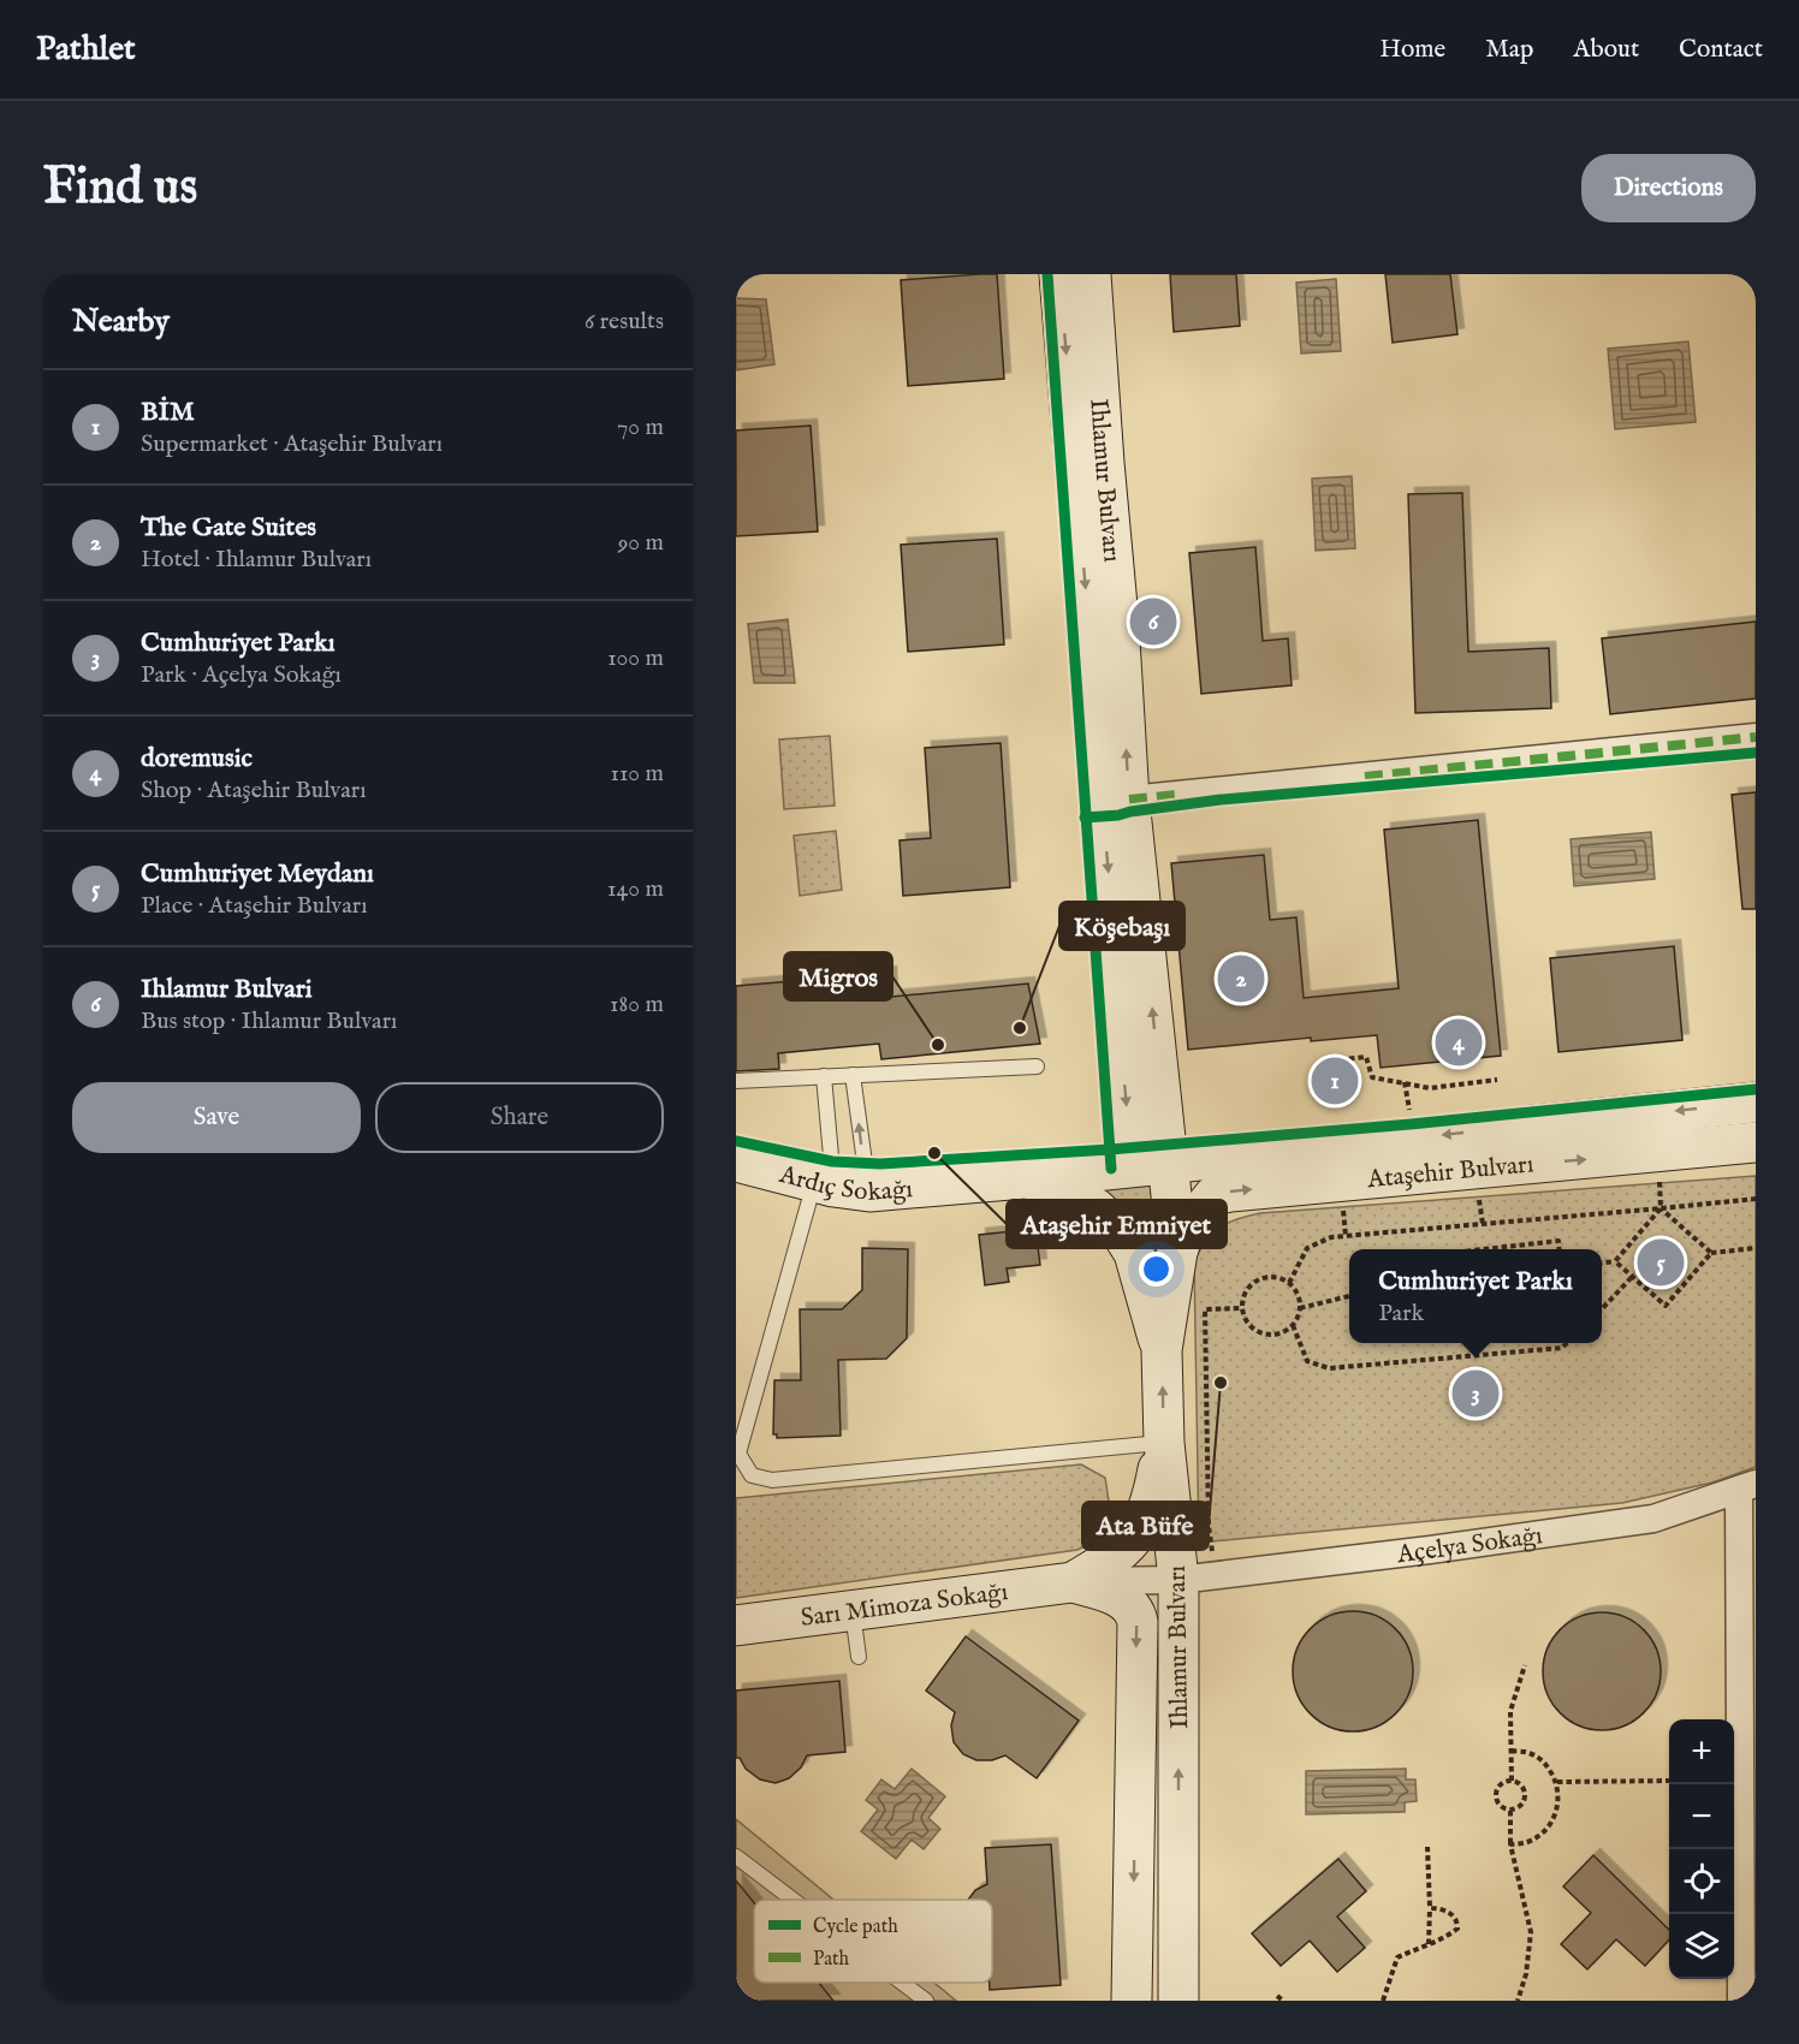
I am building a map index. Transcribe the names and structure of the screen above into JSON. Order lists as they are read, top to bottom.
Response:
{
  "streets": {
    "main road": [
      "Ihlamur Bulvarı",
      "Ataşehir Bulvarı",
      "Ardıç Sokağı",
      "Sarı Mimoza Sokağı"
    ],
    "street": ["Açelya Sokağı"]
  },
  "crossings": [
    ["Ihlamur Bulvarı", "Ataşehir Bulvarı"],
    ["Ihlamur Bulvarı", "Ardıç Sokağı"],
    ["Ihlamur Bulvarı", "Açelya Sokağı"],
    ["Ihlamur Bulvarı", "Sarı Mimoza Sokağı"],
    ["Ataşehir Bulvarı", "Ardıç Sokağı"],
    ["Açelya Sokağı", "Sarı Mimoza Sokağı"]
  ],
  "places": [
    "Köşebaşı",
    "Migros",
    "Ataşehir Emniyet",
    "Ata Büfe"
  ],
  "legend": ["Cycle path", "Path"],
  "page": {
    "header": "Pathlet",
    "nav": [
      "Home",
      "Map",
      "About",
      "Contact"
    ],
    "buttons": [
      "Directions",
      ["Save", "Share"]
    ],
    "title": "Find us",
    "heading": ["Nearby", "6 results"],
    "list": [
      {
        "mark": "1",
        "name": "BİM",
        "note": "Supermarket · Ataşehir Bulvarı",
        "value": "70 m"
      },
      {
        "mark": "2",
        "name": "The Gate Suites",
        "note": "Hotel · Ihlamur Bulvarı",
        "value": "90 m"
      },
      {
        "mark": "3",
        "name": "Cumhuriyet Parkı",
        "note": "Park · Açelya Sokağı",
        "value": "100 m"
      },
      {
        "mark": "4",
        "name": "doremusic",
        "note": "Shop · Ataşehir Bulvarı",
        "value": "110 m"
      },
      {
        "mark": "5",
        "name": "Cumhuriyet Meydanı",
        "note": "Place · Ataşehir Bulvarı",
        "value": "140 m"
      },
      {
        "mark": "6",
        "name": "Ihlamur Bulvari",
        "note": "Bus stop · Ihlamur Bulvarı",
        "value": "180 m"
      }
    ],
    "pins": [
      "6",
      "2",
      "4",
      "1",
      "5",
      "3"
    ],
    "popup": ["Cumhuriyet Parkı", "Park"],
    "map_buttons": ["+", "−"]
  }
}
